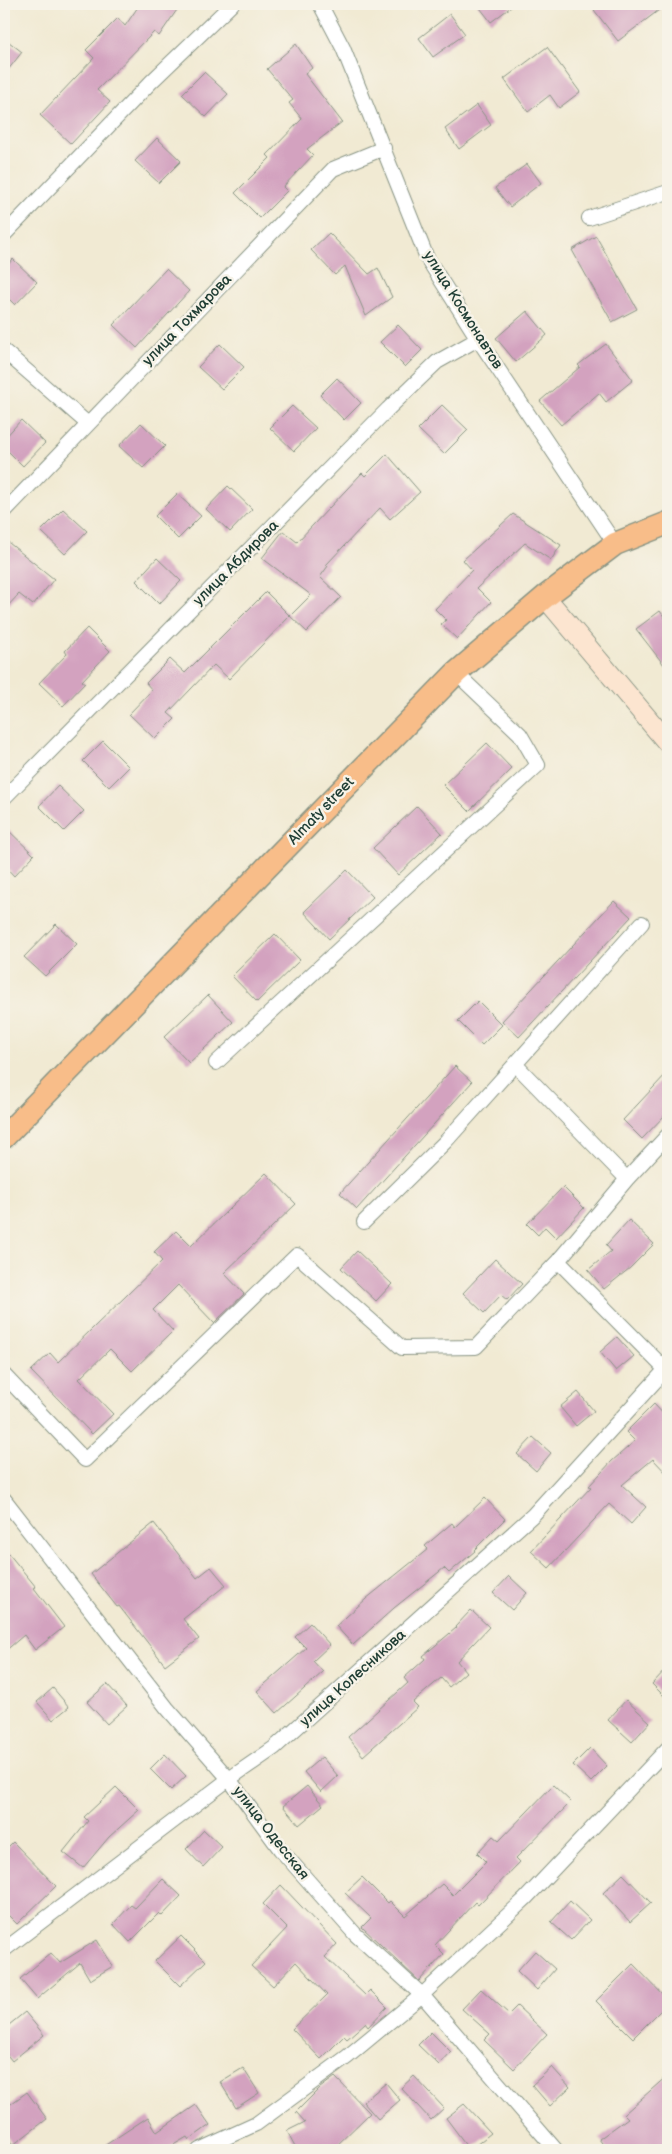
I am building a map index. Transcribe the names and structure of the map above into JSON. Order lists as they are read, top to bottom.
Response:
{
  "streets": {
    "main road": ["Almaty street"],
    "street": [
      "улица Космонавтов",
      "улица Тохмарова",
      "улица Абдирова",
      "улица Колесникова",
      "улица Одесская"
    ]
  },
  "crossings": [
    ["улица Космонавтов", "улица Тохмарова"],
    ["улица Космонавтов", "улица Абдирова"],
    ["улица Космонавтов", "Almaty street"],
    ["улица Колесникова", "улица Одесская"]
  ]
}
